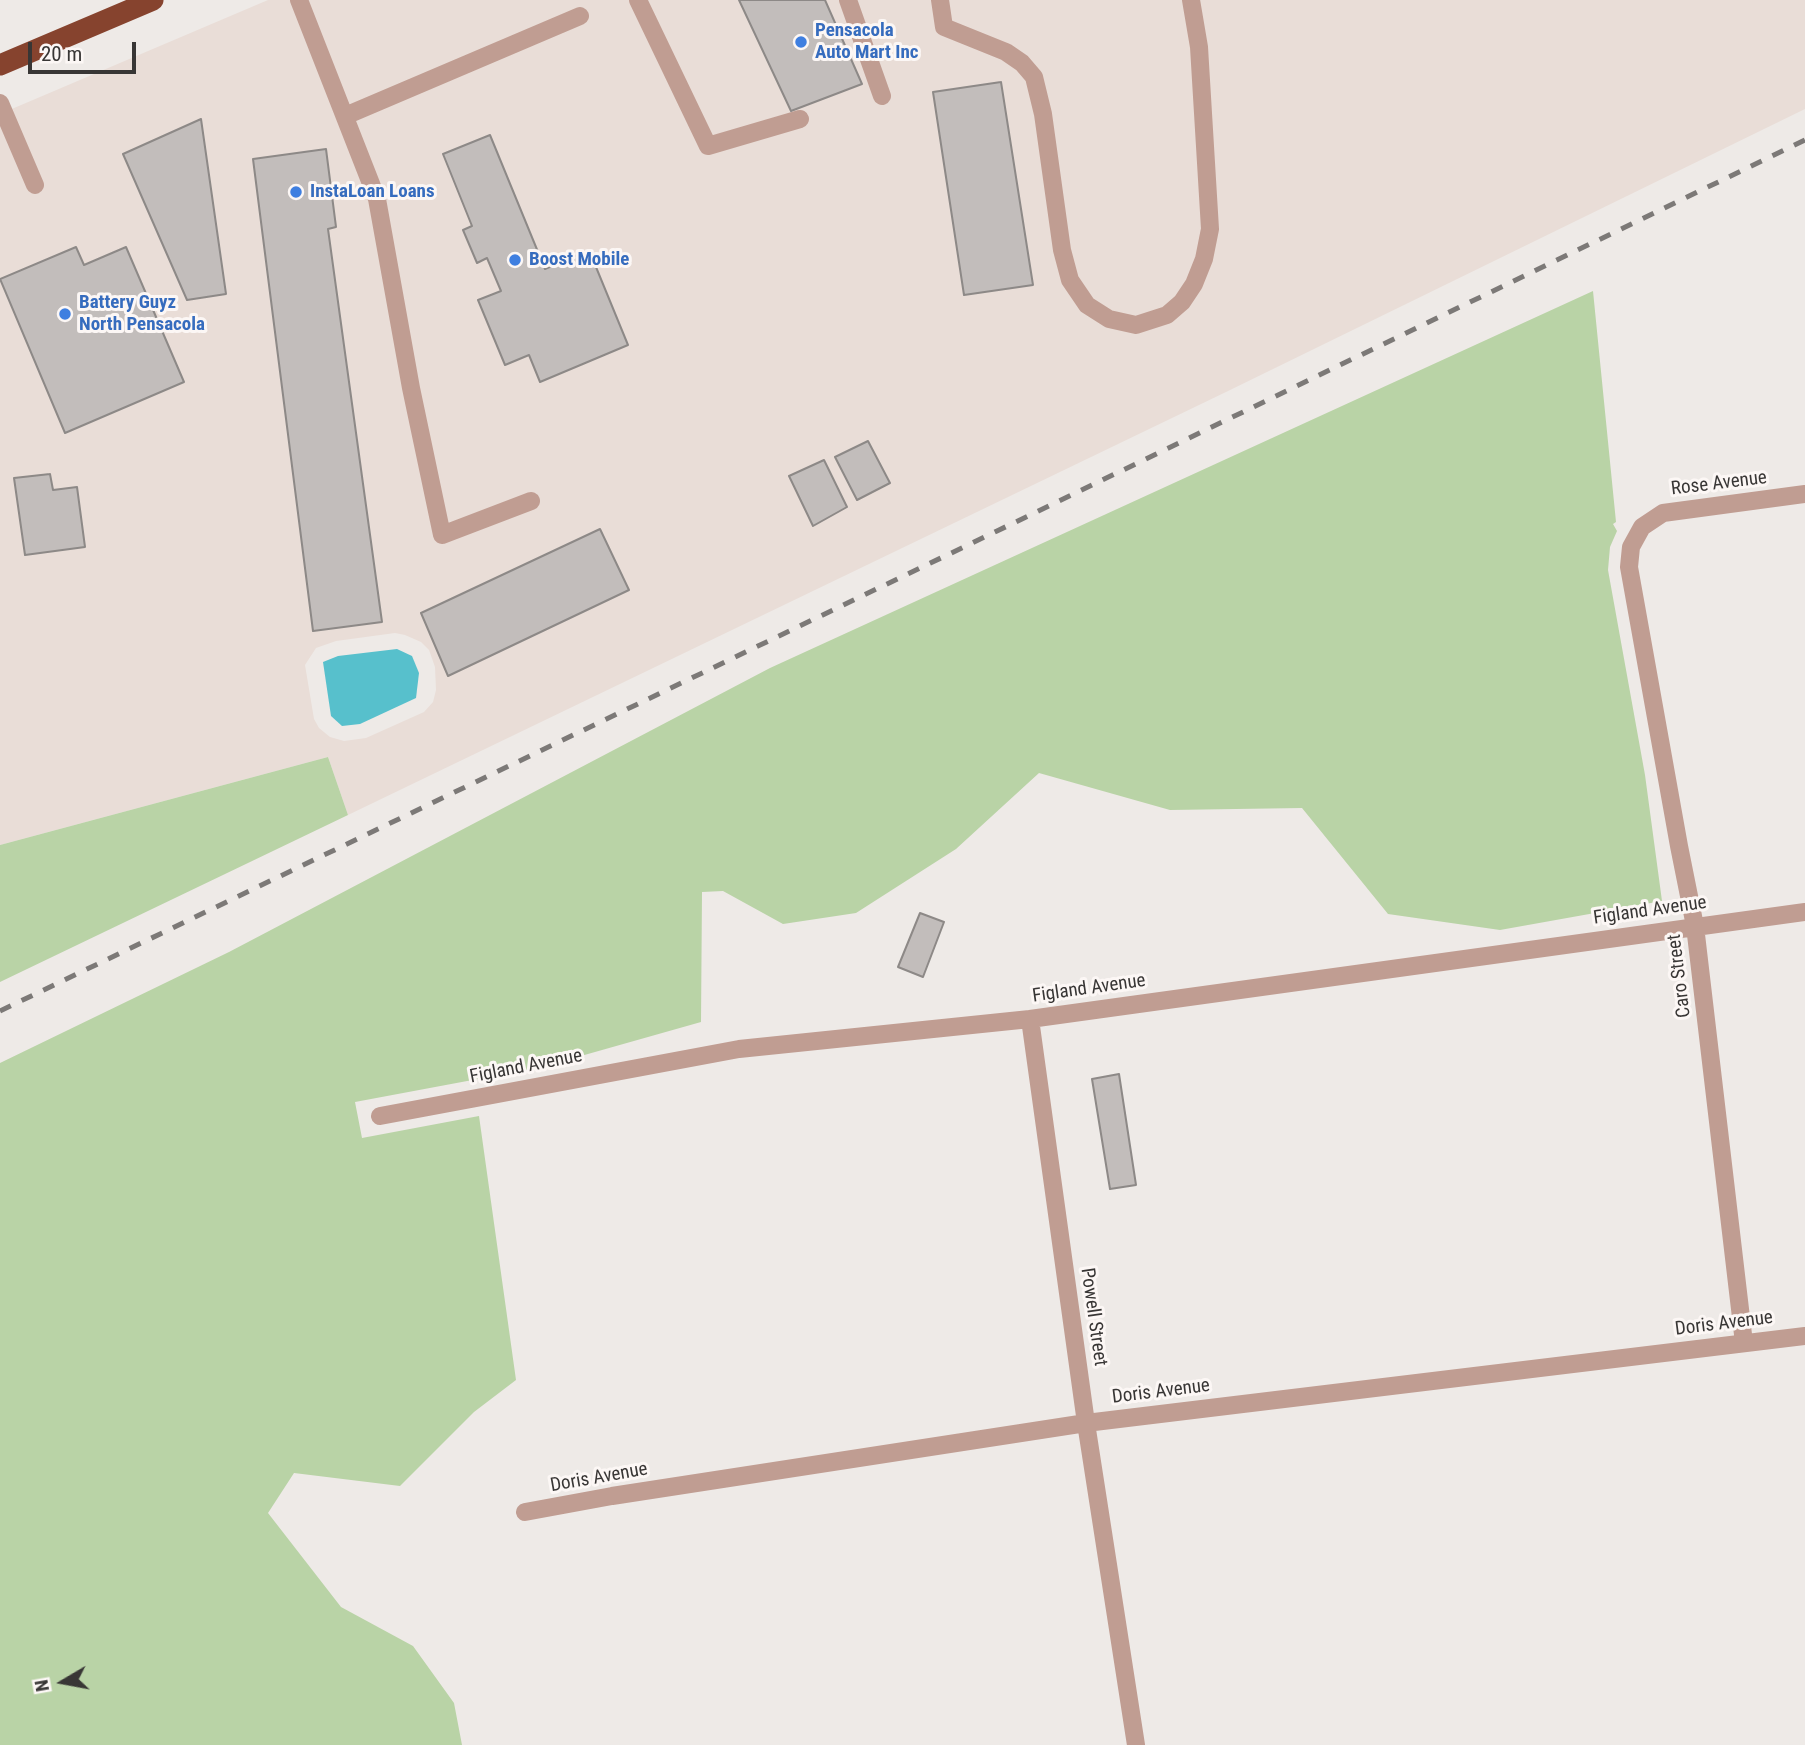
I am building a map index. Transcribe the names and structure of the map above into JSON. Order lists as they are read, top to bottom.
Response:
{
  "streets": {
    "street": [
      "Rose Avenue",
      "Figland Avenue",
      "Caro Street",
      "Powell Street",
      "Doris Avenue"
    ]
  },
  "crossings": [
    ["Rose Avenue", "Caro Street"],
    ["Figland Avenue", "Caro Street"],
    ["Figland Avenue", "Powell Street"],
    ["Caro Street", "Doris Avenue"],
    ["Powell Street", "Doris Avenue"]
  ],
  "places": [
    "Pensacola Auto Mart Inc",
    "InstaLoan Loans",
    "Boost Mobile",
    "Battery Guyz North Pensacola"
  ],
  "scale_bar": "20 m",
  "north": "left"
}
